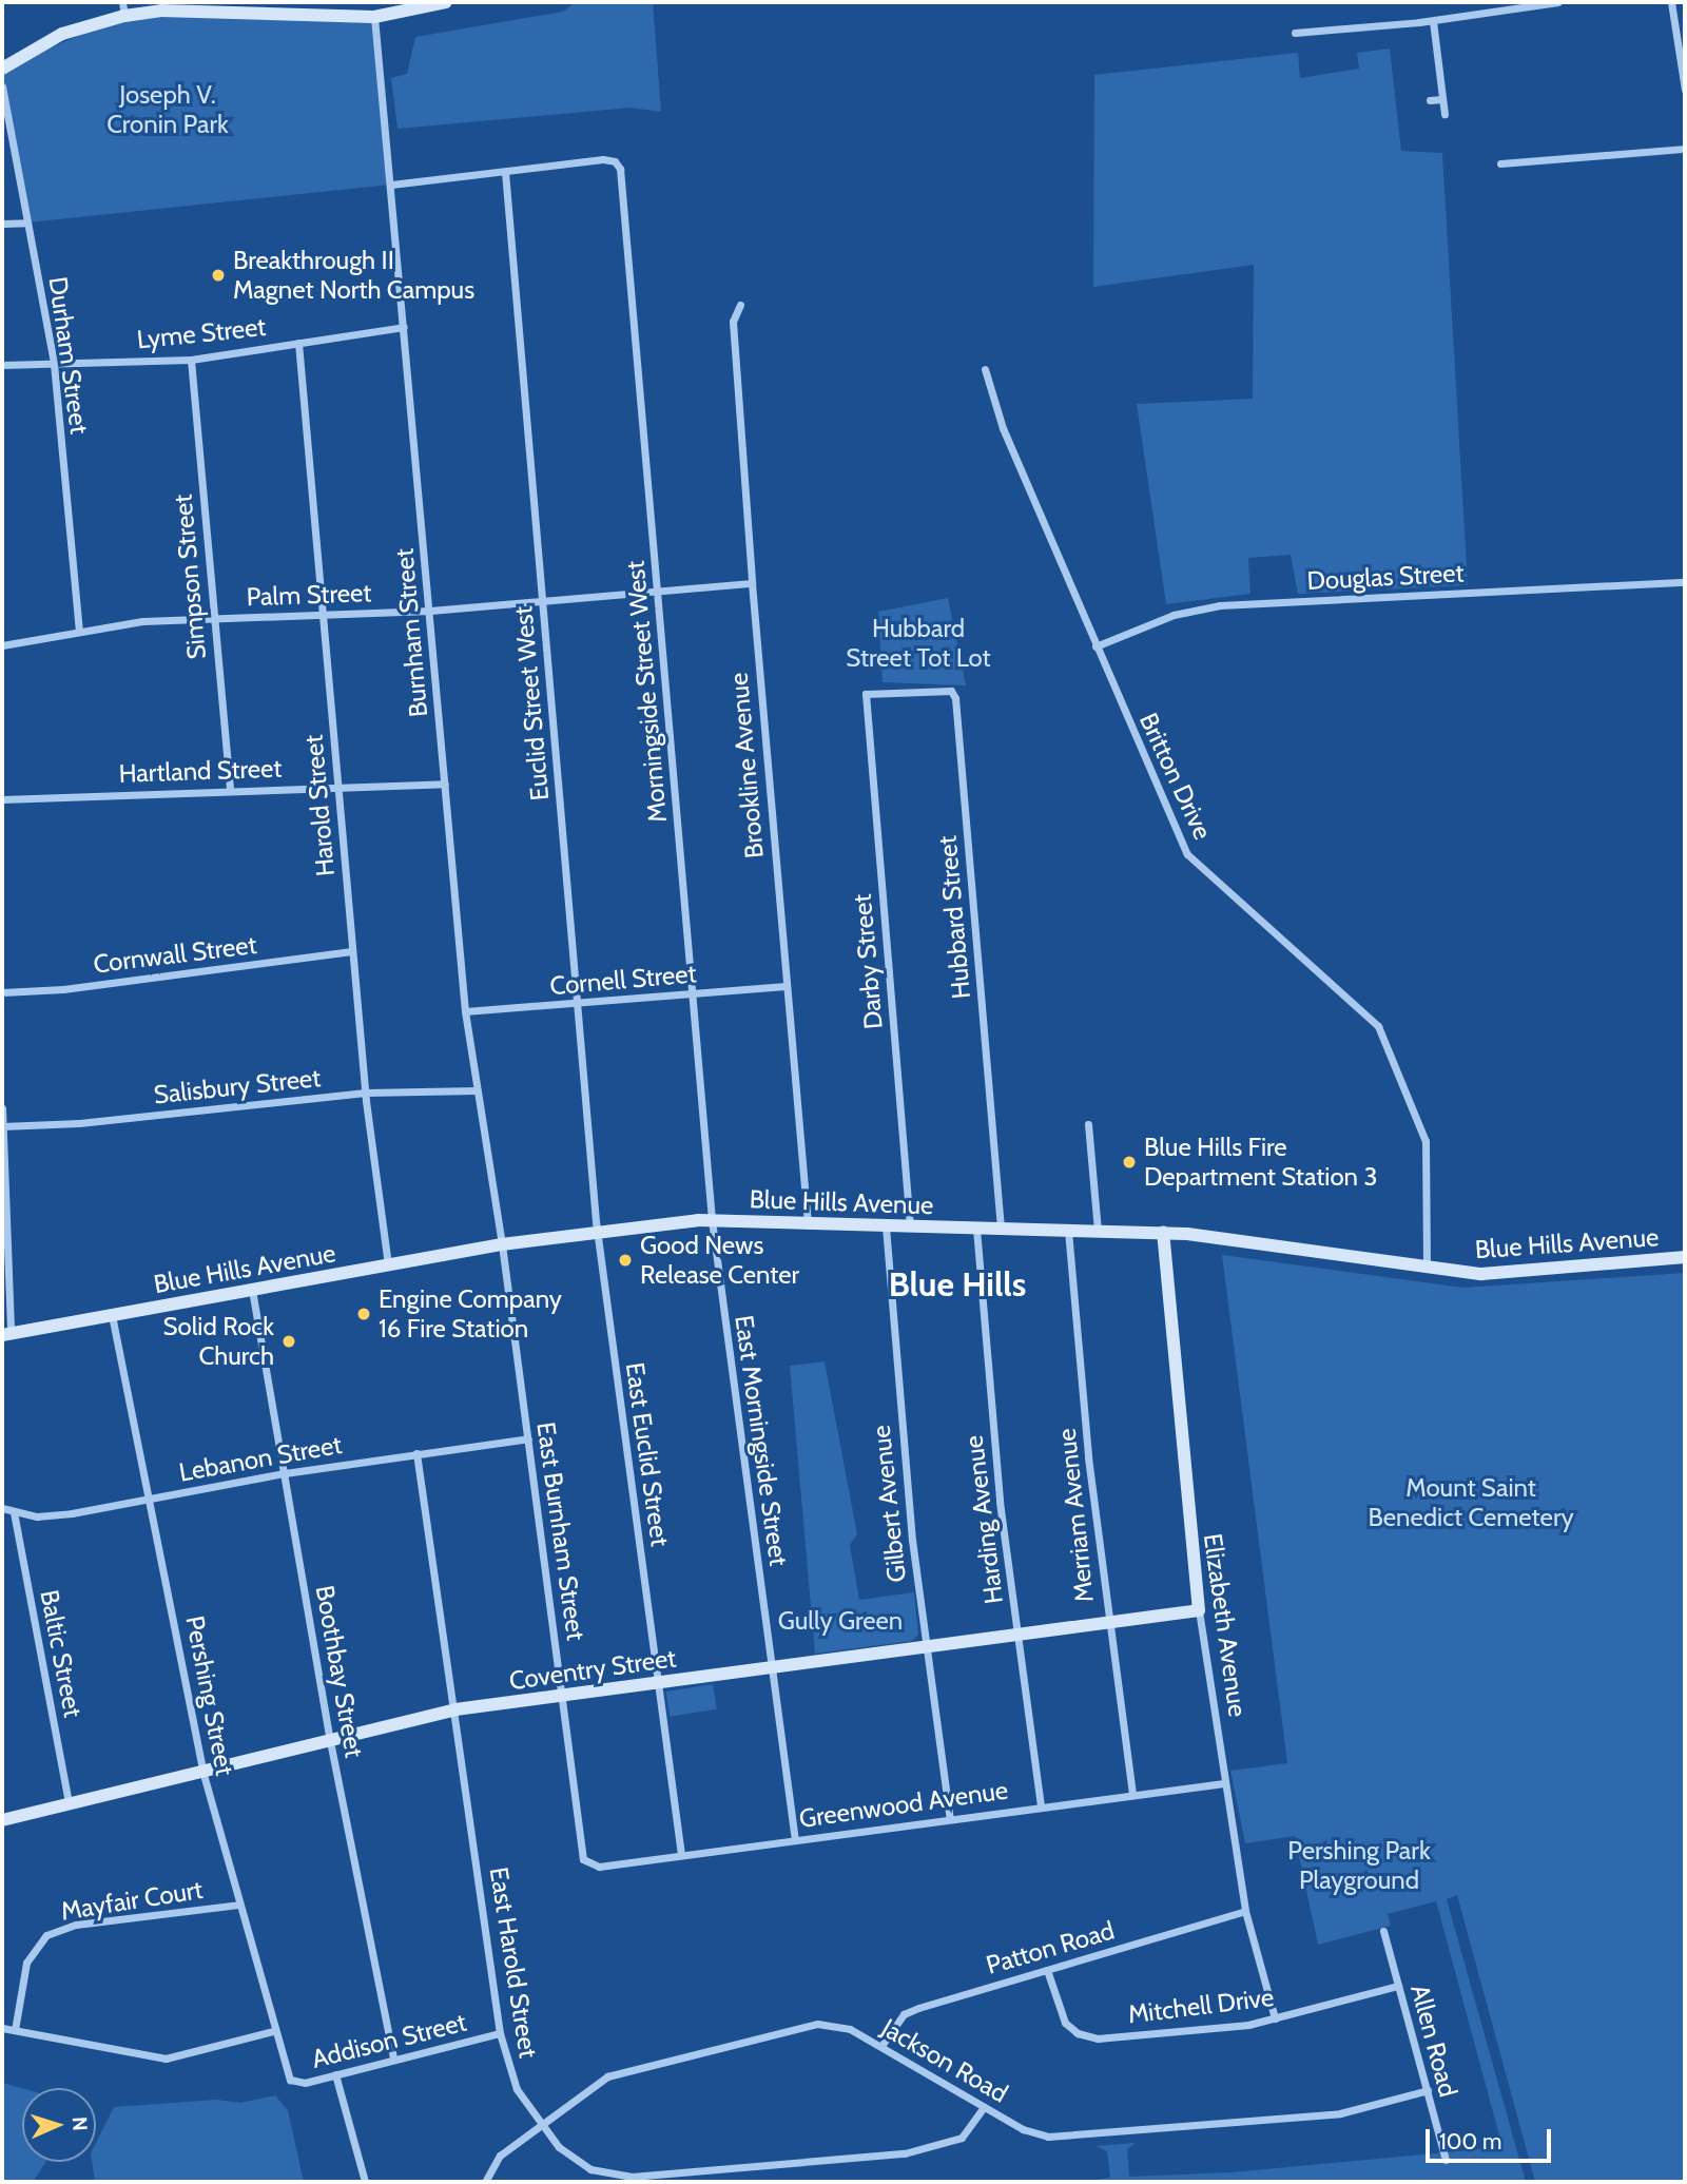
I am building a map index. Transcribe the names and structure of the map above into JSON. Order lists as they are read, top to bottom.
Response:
{
  "streets": {
    "main road": ["Blue Hills Avenue", "Elizabeth Avenue", "Coventry Street"],
    "street": [
      "Lyme Street",
      "Durham Street",
      "Simpson Street",
      "Douglas Street",
      "Palm Street",
      "Burnham Street",
      "Morningside Street West",
      "Euclid Street West",
      "Brookline Avenue",
      "Hartland Street",
      "Britton Drive",
      "Harold Street",
      "Hubbard Street",
      "Cornwall Street",
      "Darby Street",
      "Cornell Street",
      "Salisbury Street",
      "East Morningside Street",
      "East Euclid Street",
      "Lebanon Street",
      "Gilbert Avenue",
      "Merriam Avenue",
      "Harding Avenue",
      "East Burnham Street",
      "Baltic Street",
      "Boothbay Street",
      "Pershing Street",
      "Greenwood Avenue",
      "Mayfair Court",
      "Patton Road",
      "East Harold Street",
      "Mitchell Drive",
      "Addison Street",
      "Allen Road",
      "Jackson Road"
    ]
  },
  "crossings": [
    ["Lyme Street", "Durham Street"],
    ["Lyme Street", "Simpson Street"],
    ["Lyme Street", "Burnham Street"],
    ["Lyme Street", "Harold Street"],
    ["Durham Street", "Palm Street"],
    ["Simpson Street", "Palm Street"],
    ["Simpson Street", "Hartland Street"],
    ["Douglas Street", "Britton Drive"],
    ["Palm Street", "Burnham Street"],
    ["Palm Street", "Morningside Street West"],
    ["Palm Street", "Euclid Street West"],
    ["Palm Street", "Brookline Avenue"],
    ["Palm Street", "Harold Street"],
    ["Burnham Street", "Hartland Street"],
    ["Burnham Street", "Cornell Street"],
    ["Burnham Street", "Salisbury Street"],
    ["Burnham Street", "Blue Hills Avenue"],
    ["Burnham Street", "East Burnham Street"],
    ["Morningside Street West", "Euclid Street West"],
    ["Morningside Street West", "Cornell Street"],
    ["Morningside Street West", "Blue Hills Avenue"],
    ["Morningside Street West", "East Morningside Street"],
    ["Euclid Street West", "Cornell Street"],
    ["Euclid Street West", "Blue Hills Avenue"],
    ["Euclid Street West", "East Euclid Street"],
    ["Brookline Avenue", "Cornell Street"],
    ["Brookline Avenue", "Blue Hills Avenue"],
    ["Hartland Street", "Harold Street"],
    ["Britton Drive", "Blue Hills Avenue"],
    ["Harold Street", "Cornwall Street"],
    ["Harold Street", "Salisbury Street"],
    ["Harold Street", "Blue Hills Avenue"],
    ["Hubbard Street", "Darby Street"],
    ["Hubbard Street", "Blue Hills Avenue"],
    ["Darby Street", "Blue Hills Avenue"],
    ["Blue Hills Avenue", "East Morningside Street"],
    ["Blue Hills Avenue", "East Euclid Street"],
    ["Blue Hills Avenue", "Gilbert Avenue"],
    ["Blue Hills Avenue", "Merriam Avenue"],
    ["Blue Hills Avenue", "Harding Avenue"],
    ["Blue Hills Avenue", "East Burnham Street"],
    ["Blue Hills Avenue", "Elizabeth Avenue"],
    ["Blue Hills Avenue", "Boothbay Street"],
    ["Blue Hills Avenue", "Pershing Street"],
    ["East Morningside Street", "Coventry Street"],
    ["East Morningside Street", "Greenwood Avenue"],
    ["East Euclid Street", "Coventry Street"],
    ["East Euclid Street", "Greenwood Avenue"],
    ["Lebanon Street", "East Burnham Street"],
    ["Lebanon Street", "Baltic Street"],
    ["Lebanon Street", "Boothbay Street"],
    ["Lebanon Street", "Pershing Street"],
    ["Lebanon Street", "East Harold Street"],
    ["Gilbert Avenue", "Coventry Street"],
    ["Gilbert Avenue", "Greenwood Avenue"],
    ["Merriam Avenue", "Coventry Street"],
    ["Merriam Avenue", "Greenwood Avenue"],
    ["Harding Avenue", "Coventry Street"],
    ["Harding Avenue", "Greenwood Avenue"],
    ["East Burnham Street", "Coventry Street"],
    ["East Burnham Street", "Greenwood Avenue"],
    ["Elizabeth Avenue", "Coventry Street"],
    ["Elizabeth Avenue", "Greenwood Avenue"],
    ["Elizabeth Avenue", "Patton Road"],
    ["Elizabeth Avenue", "Mitchell Drive"],
    ["Baltic Street", "Coventry Street"],
    ["Coventry Street", "Boothbay Street"],
    ["Coventry Street", "Pershing Street"],
    ["Coventry Street", "East Harold Street"],
    ["Boothbay Street", "Addison Street"],
    ["Pershing Street", "Mayfair Court"],
    ["Pershing Street", "Addison Street"],
    ["Patton Road", "Mitchell Drive"],
    ["Patton Road", "Jackson Road"],
    ["East Harold Street", "Addison Street"],
    ["East Harold Street", "Jackson Road"],
    ["Mitchell Drive", "Allen Road"],
    ["Allen Road", "Jackson Road"]
  ],
  "districts": ["Blue Hills"],
  "parks": [
    "Joseph V. Cronin Park",
    "Hubbard Street Tot Lot",
    "Mount Saint Benedict Cemetery",
    "Gully Green",
    "Pershing Park Playground"
  ],
  "places": [
    "Breakthrough II Magnet North Campus",
    "Blue Hills Fire Department Station 3",
    "Good News Release Center",
    "Engine Company 16 Fire Station",
    "Solid Rock Church"
  ],
  "scale_bar": "100 m",
  "north": "right"
}
